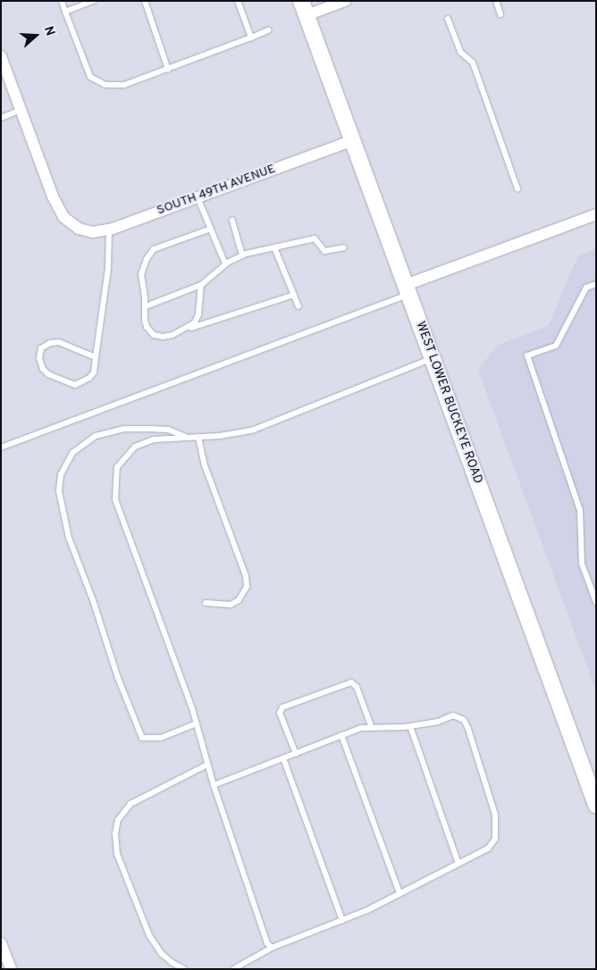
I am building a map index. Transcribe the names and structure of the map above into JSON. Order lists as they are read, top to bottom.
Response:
{
  "streets": {
    "main road": ["WEST LOWER BUCKEYE ROAD"],
    "street": ["SOUTH 49TH AVENUE"]
  },
  "crossings": [
    ["SOUTH 49TH AVENUE", "WEST LOWER BUCKEYE ROAD"]
  ],
  "north": "right"
}
